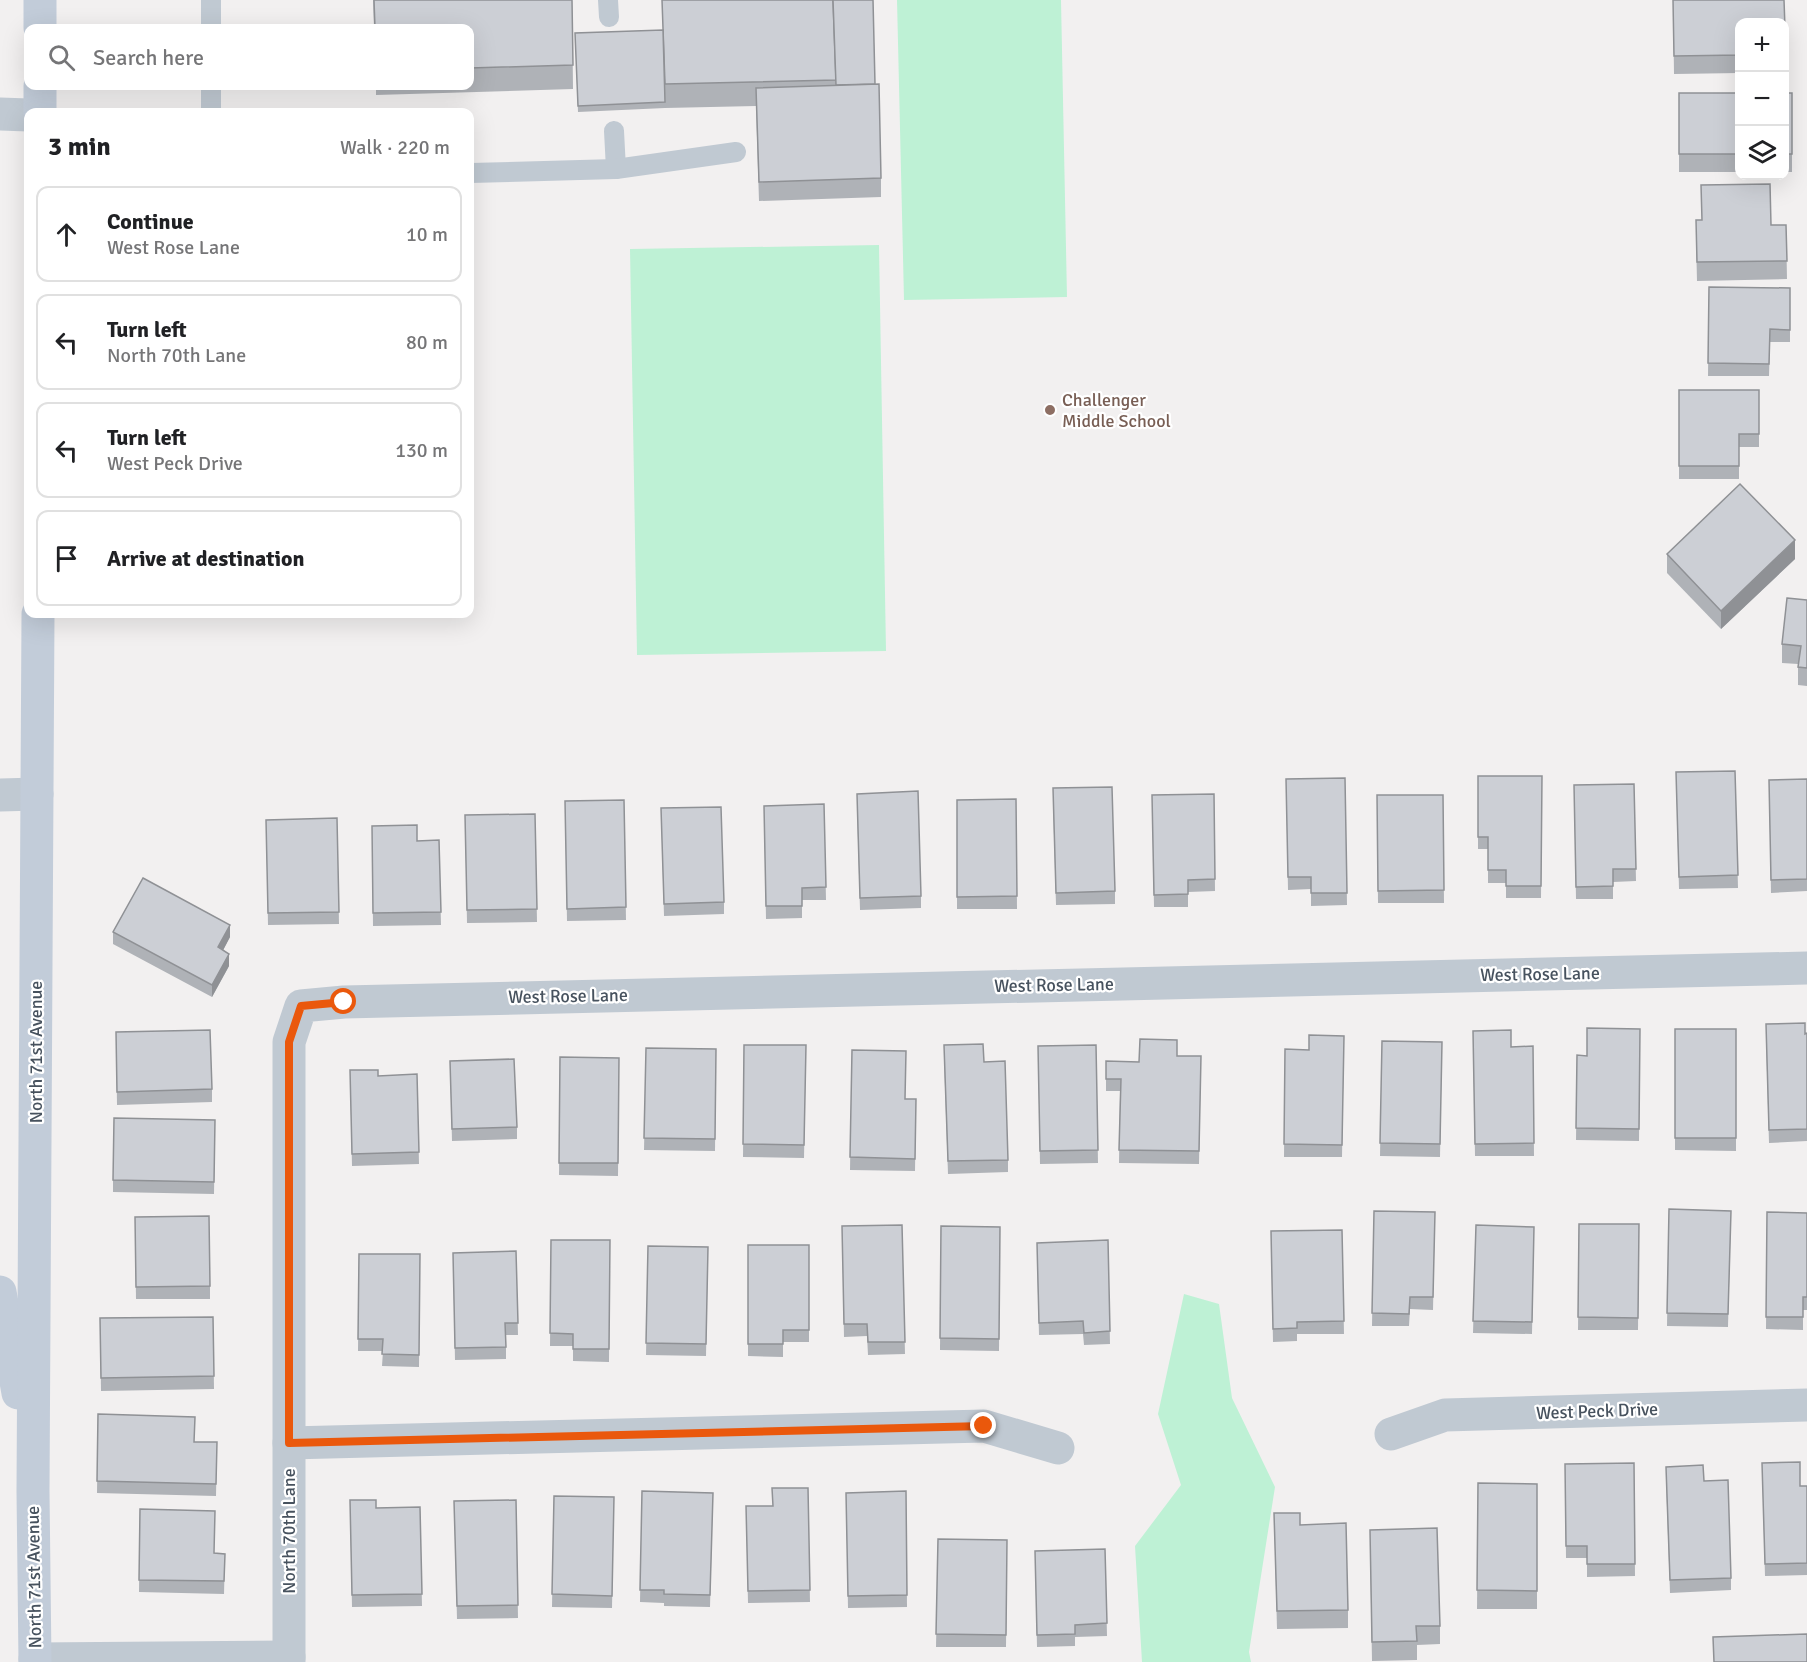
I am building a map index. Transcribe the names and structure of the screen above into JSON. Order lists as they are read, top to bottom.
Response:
{
  "streets": {
    "street": [
      "West Rose Lane",
      "North 71st Avenue",
      "West Peck Drive",
      "North 70th Lane"
    ]
  },
  "crossings": [
    ["West Rose Lane", "North 70th Lane"]
  ],
  "places": ["Challenger Middle School"],
  "page": {
    "map_buttons": ["+", "−"],
    "search": "Search here",
    "heading": ["3 min", "Walk · 220 m"],
    "list": [
      ["Continue", "West Rose Lane", "10 m"],
      ["Turn left", "North 70th Lane", "80 m"],
      ["Turn left", "West Peck Drive", "130 m"],
      "Arrive at destination"
    ]
  }
}
